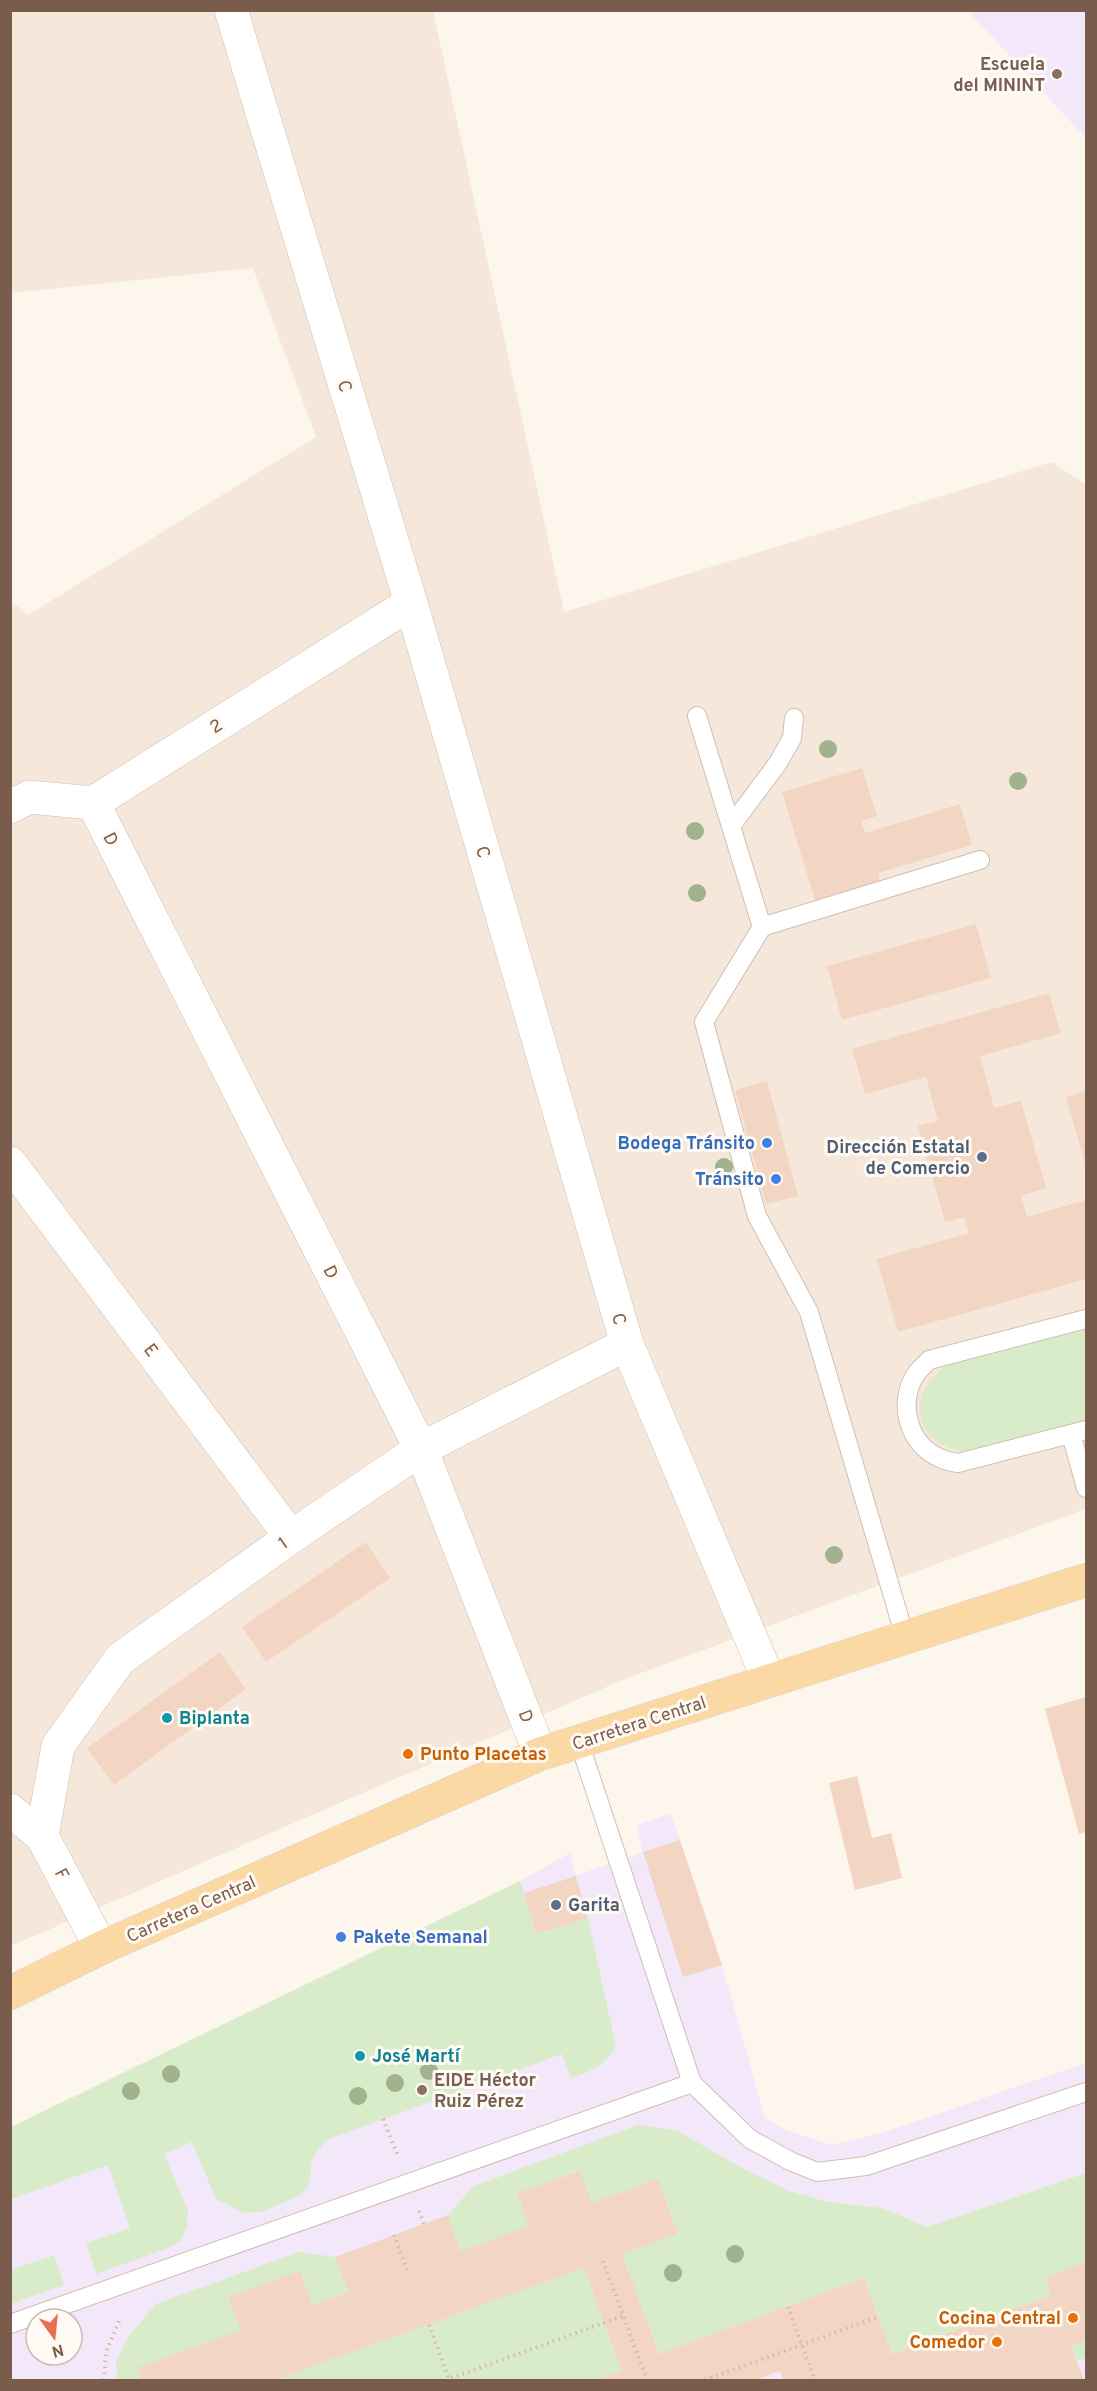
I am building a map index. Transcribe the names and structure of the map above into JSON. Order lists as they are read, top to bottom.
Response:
{
  "streets": {
    "main road": ["Carretera Central"],
    "street": [
      "C",
      "2",
      "D",
      "E",
      "1",
      "F"
    ]
  },
  "crossings": [
    ["C", "2"],
    ["C", "1"],
    ["C", "Carretera Central"],
    ["2", "D"],
    ["D", "1"],
    ["D", "Carretera Central"],
    ["E", "1"],
    ["1", "F"],
    ["Carretera Central", "F"]
  ],
  "places": [
    "Escuela del MININT",
    "Bodega Tránsito",
    "Dirección Estatal de Comercio",
    "Tránsito",
    "Biplanta",
    "Punto Placetas",
    "Garita",
    "Pakete Semanal",
    "José Martí",
    "EIDE Héctor Ruiz Pérez",
    "Cocina Central",
    "Comedor"
  ],
  "north": "bottom"
}
